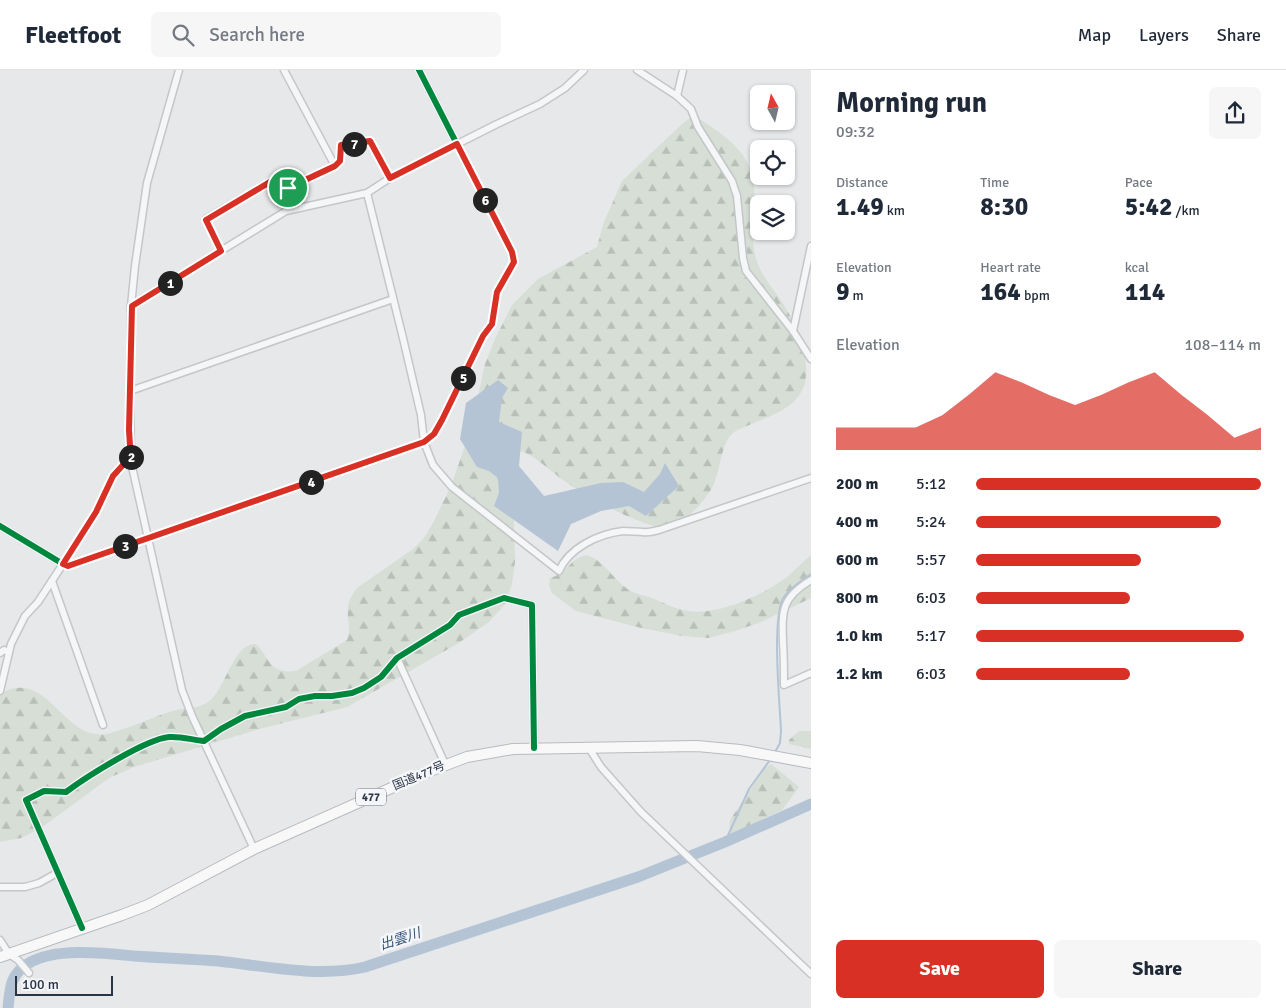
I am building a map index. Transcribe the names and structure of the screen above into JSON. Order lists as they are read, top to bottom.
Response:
{
  "streets": {
    "highway": ["国道477号", "477"]
  },
  "water": ["出雲川"],
  "scale_bar": "100 m",
  "north": "top",
  "page": {
    "header": "Fleetfoot",
    "search": "Search here",
    "nav": ["Map", "Layers", "Share"],
    "heading": ["Morning run", "09:32"],
    "pins": [
      "7",
      "6",
      "1",
      "5",
      "2",
      "4",
      "3"
    ],
    "stats": [
      ["Distance", "1.49 km"],
      ["Time", "8:30"],
      ["Pace", "5:42 /km"],
      ["Elevation", "9 m"],
      ["Heart rate", "164 bpm"],
      ["kcal", "114"]
    ],
    "chart": ["Elevation", "108–114 m"],
    "list": [
      {
        "name": "200 m",
        "note": "5:12"
      },
      {
        "name": "400 m",
        "note": "5:24"
      },
      {
        "name": "600 m",
        "note": "5:57"
      },
      {
        "name": "800 m",
        "note": "6:03"
      },
      {
        "name": "1.0 km",
        "note": "5:17"
      },
      {
        "name": "1.2 km",
        "note": "6:03"
      }
    ],
    "buttons": ["Save", "Share"],
    "scale": "100 m"
  }
}
